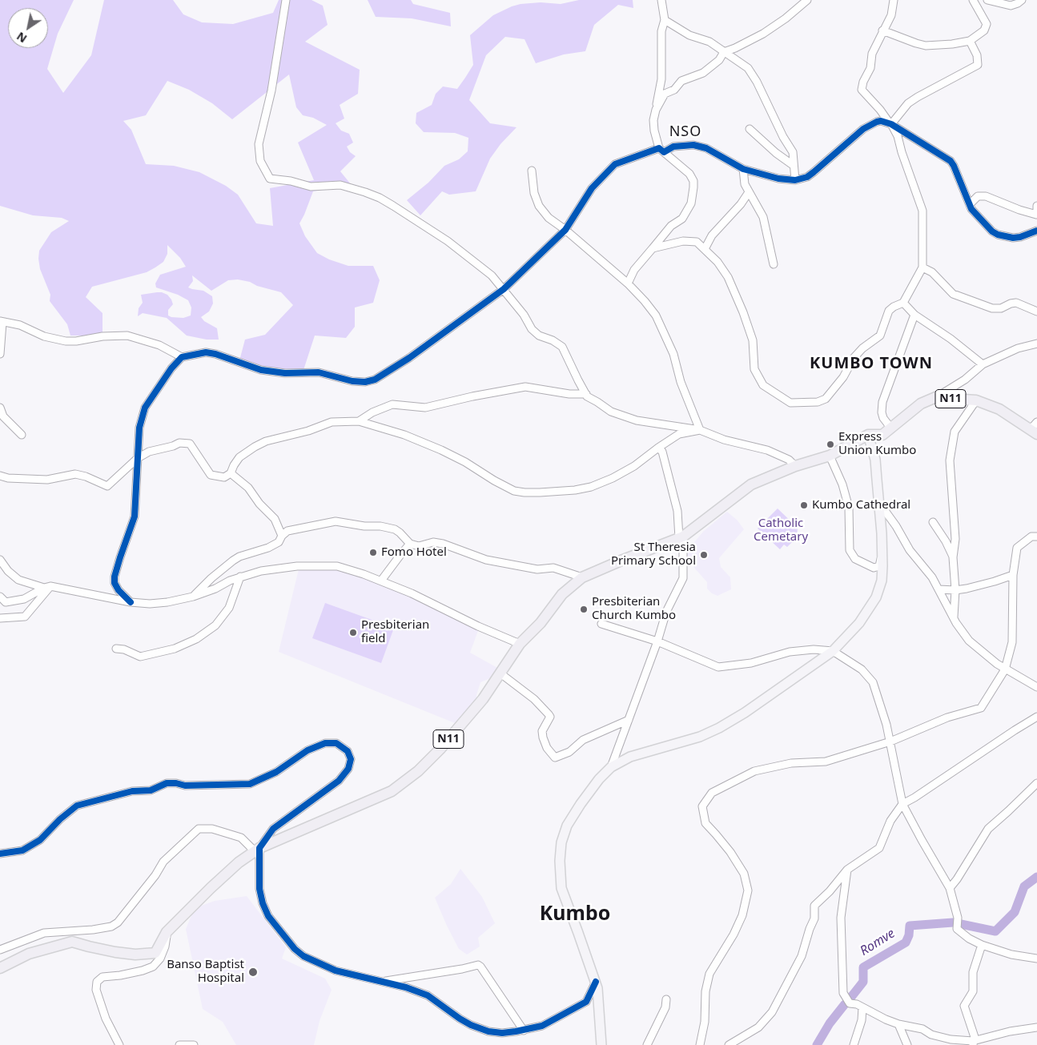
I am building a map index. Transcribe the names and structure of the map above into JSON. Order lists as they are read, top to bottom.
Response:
{
  "streets": {
    "highway": ["N11"]
  },
  "districts": ["NSO", "KUMBO TOWN", "Kumbo"],
  "water": ["Romve"],
  "parks": ["Catholic Cemetary"],
  "places": [
    "Express Union Kumbo",
    "Kumbo Cathedral",
    "Fomo Hotel",
    "St Theresia Primary School",
    "Presbiterian Church Kumbo",
    "Presbiterian field",
    "Banso Baptist Hospital"
  ],
  "north": "bottom left"
}
